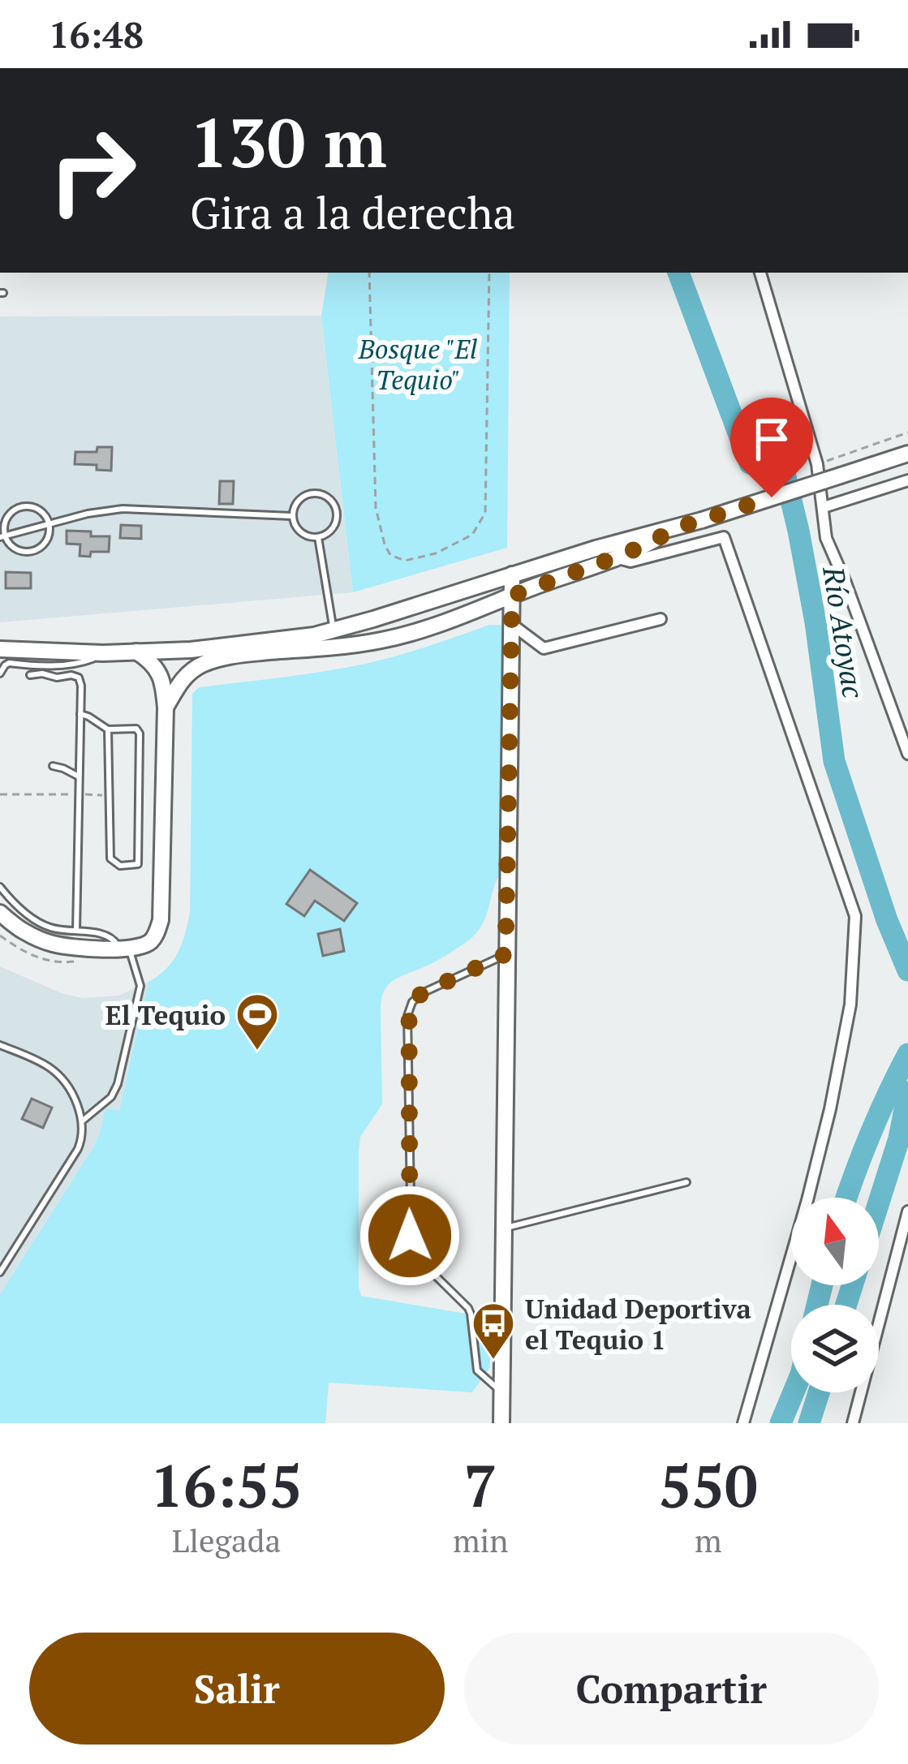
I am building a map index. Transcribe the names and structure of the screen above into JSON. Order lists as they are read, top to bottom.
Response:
{
  "water": ["Río Atoyac"],
  "parks": ["Bosque \"El Tequio\""],
  "places": {
    "sports": ["El Tequio"],
    "bus stop": ["Unidad Deportiva el Tequio 1"]
  },
  "north": "top",
  "page": {
    "status": "16:48",
    "turn": ["130 m", "Gira a la derecha"],
    "eta": [
      "16:55",
      "Llegada",
      "7",
      "min",
      "550",
      "m"
    ],
    "buttons": ["Salir", "Compartir"]
  }
}
